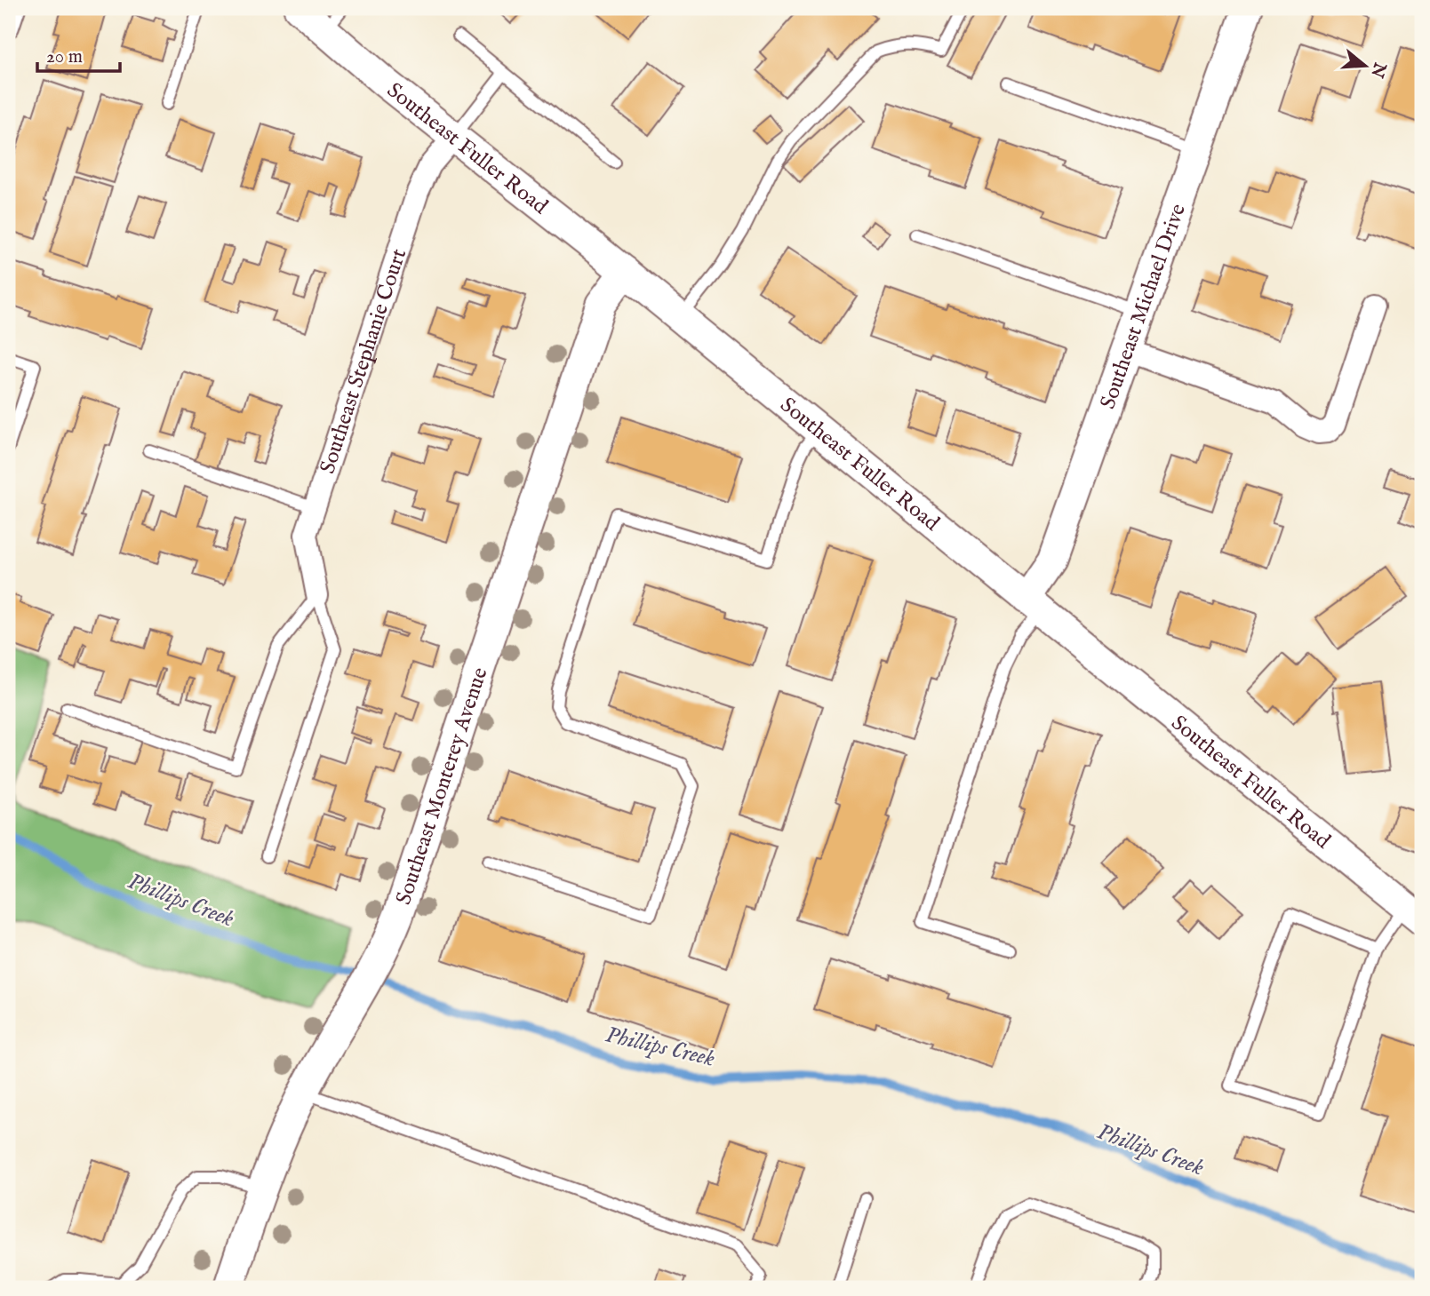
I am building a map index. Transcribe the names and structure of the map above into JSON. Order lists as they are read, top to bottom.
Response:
{
  "streets": {
    "street": [
      "Southeast Fuller Road",
      "Southeast Michael Drive",
      "Southeast Stephanie Court",
      "Southeast Monterey Avenue"
    ]
  },
  "crossings": [
    ["Southeast Fuller Road", "Southeast Michael Drive"],
    ["Southeast Fuller Road", "Southeast Stephanie Court"],
    ["Southeast Fuller Road", "Southeast Monterey Avenue"]
  ],
  "water": ["Phillips Creek"],
  "scale_bar": "20 m",
  "north": "right"
}
